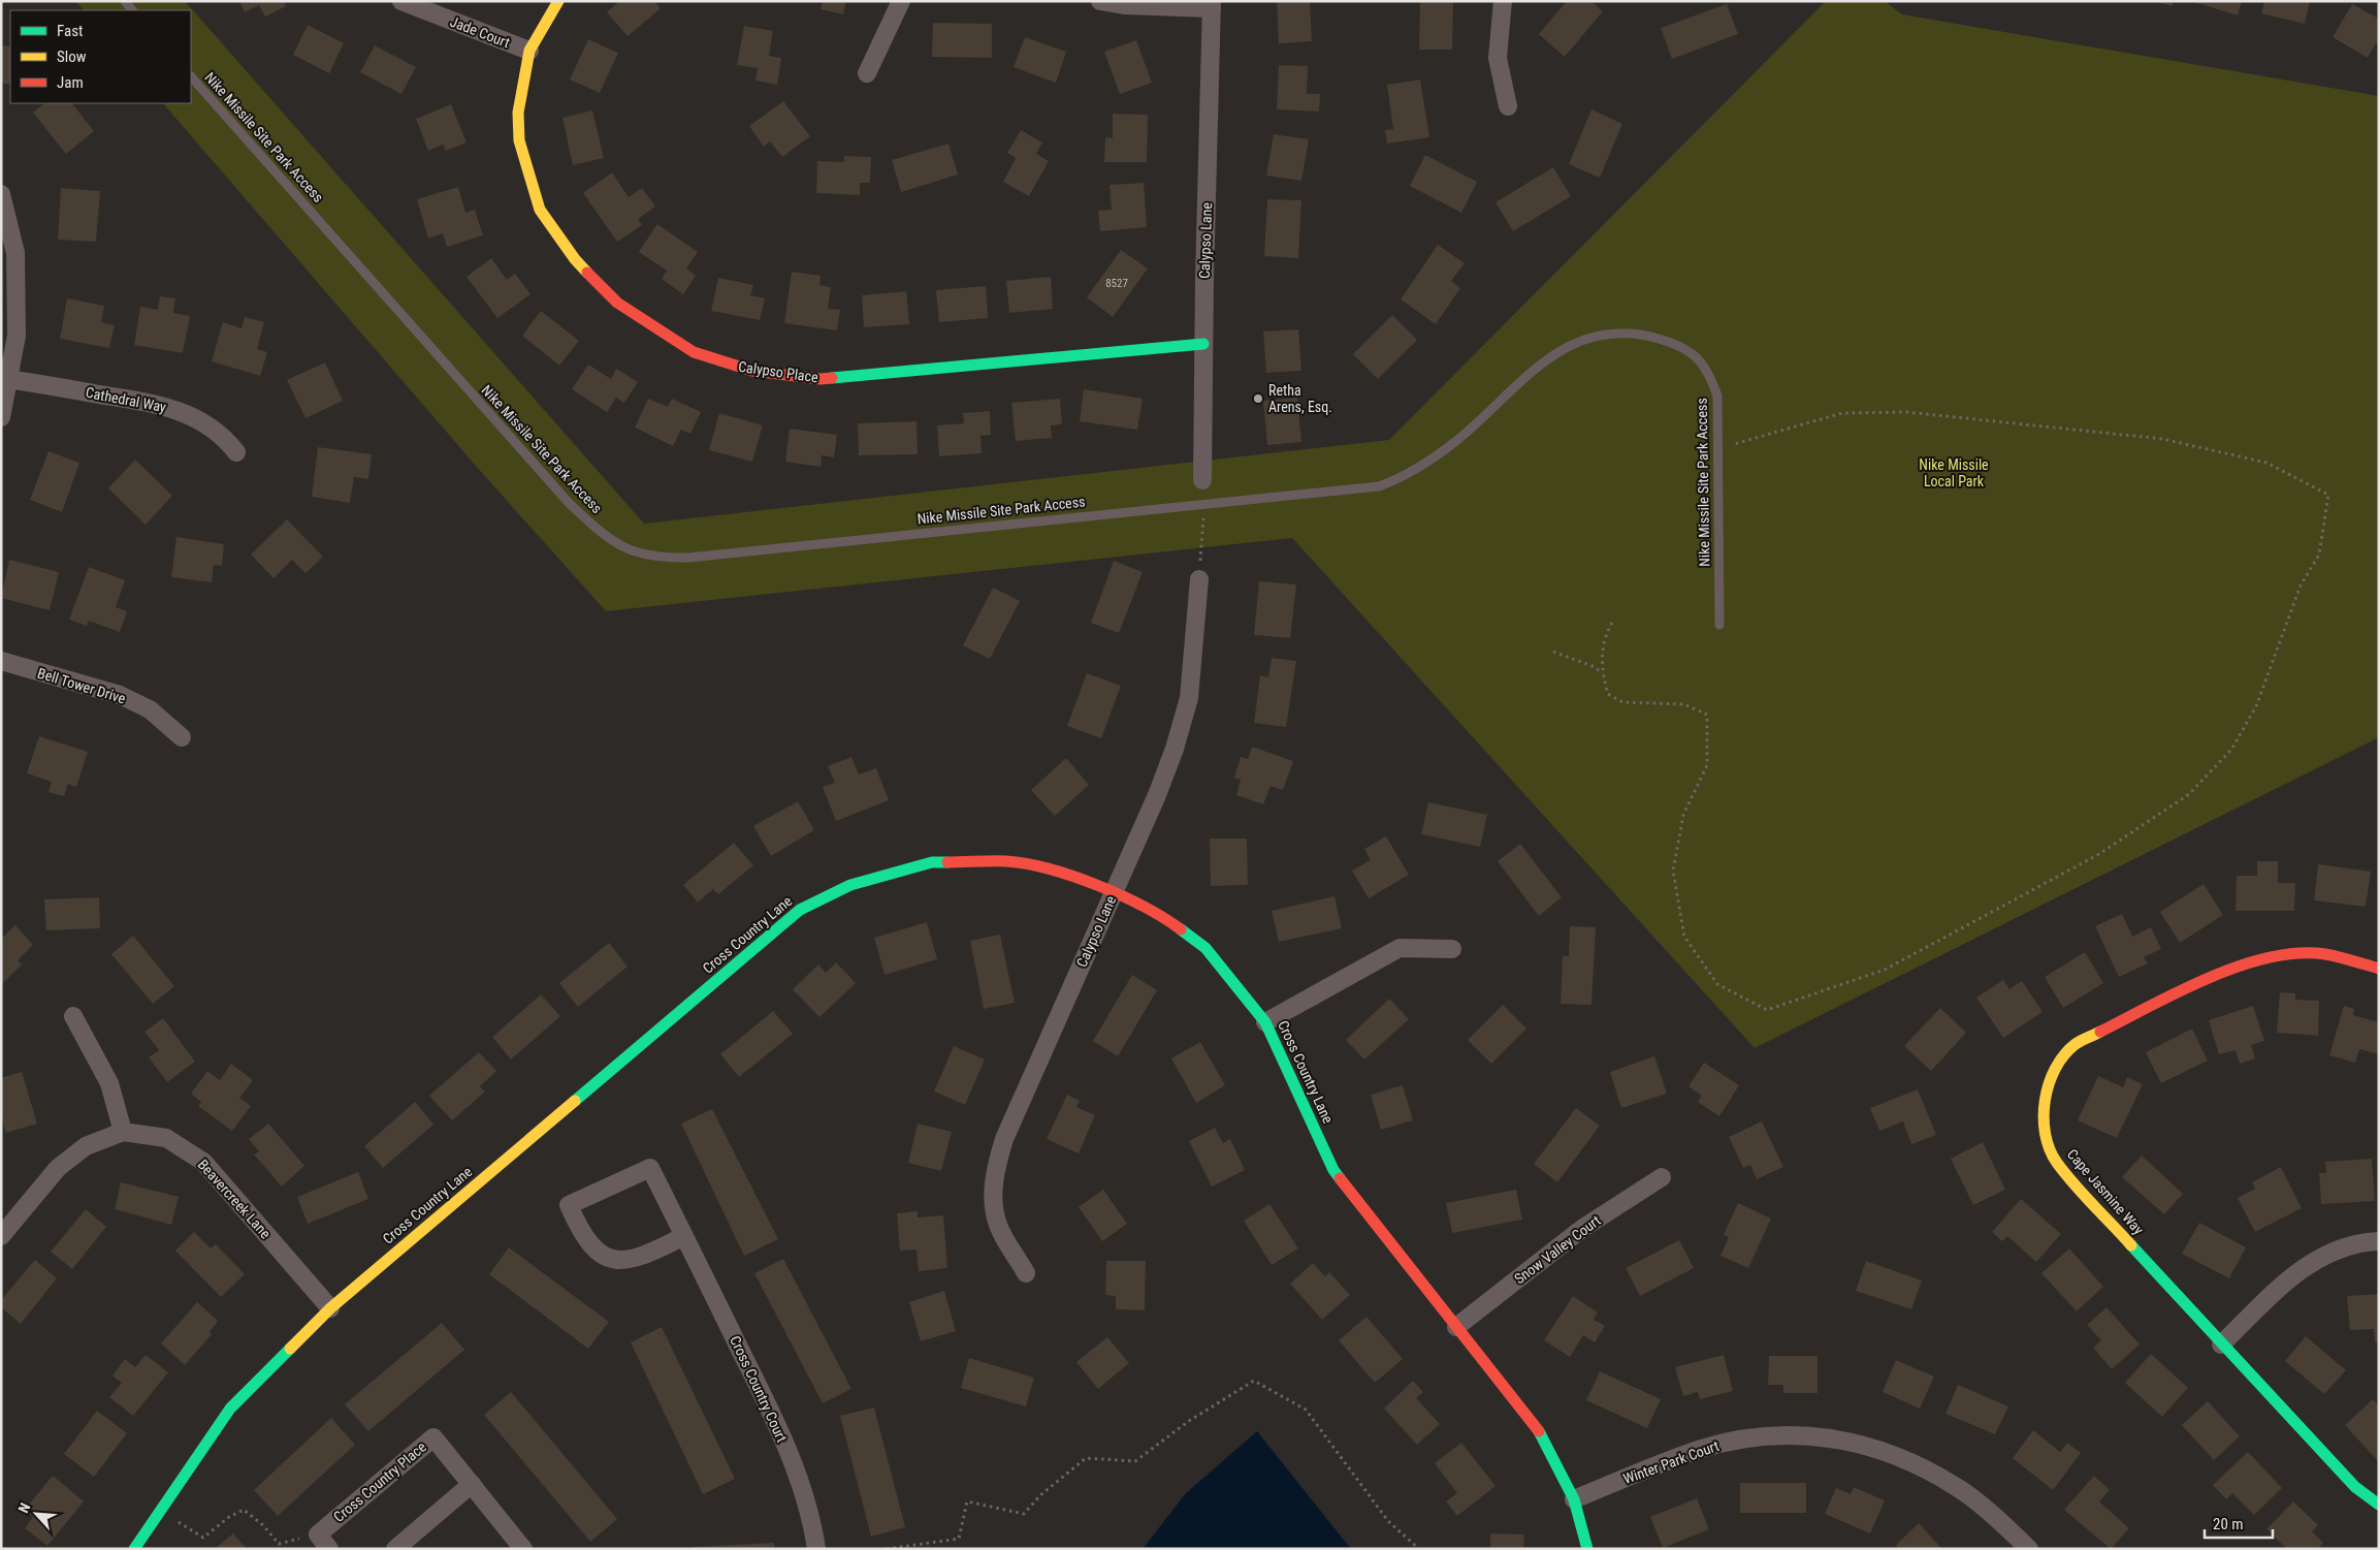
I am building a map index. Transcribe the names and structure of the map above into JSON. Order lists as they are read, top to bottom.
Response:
{
  "streets": {
    "street": [
      "Jade Court",
      "Calypso Lane",
      "Calypso Place",
      "Cathedral Way",
      "Bell Tower Drive",
      "Cross Country Lane",
      "Cape Jasmine Way",
      "Beavercreek Lane",
      "Snow Valley Court",
      "Cross Country Court",
      "Winter Park Court",
      "Cross Country Place"
    ],
    "lane": ["Nike Missile Site Park Access"]
  },
  "crossings": [
    ["Jade Court", "Calypso Place"],
    ["Calypso Lane", "Calypso Place"],
    ["Calypso Lane", "Cross Country Lane"],
    ["Cross Country Lane", "Beavercreek Lane"],
    ["Cross Country Lane", "Snow Valley Court"],
    ["Cross Country Lane", "Winter Park Court"]
  ],
  "parks": ["Nike Missile Local Park"],
  "places": ["Retha Arens, Esq."],
  "house_numbers": ["8527"],
  "legend": ["Fast", "Slow", "Jam"],
  "scale_bar": "20 m",
  "north": "top left"
}
